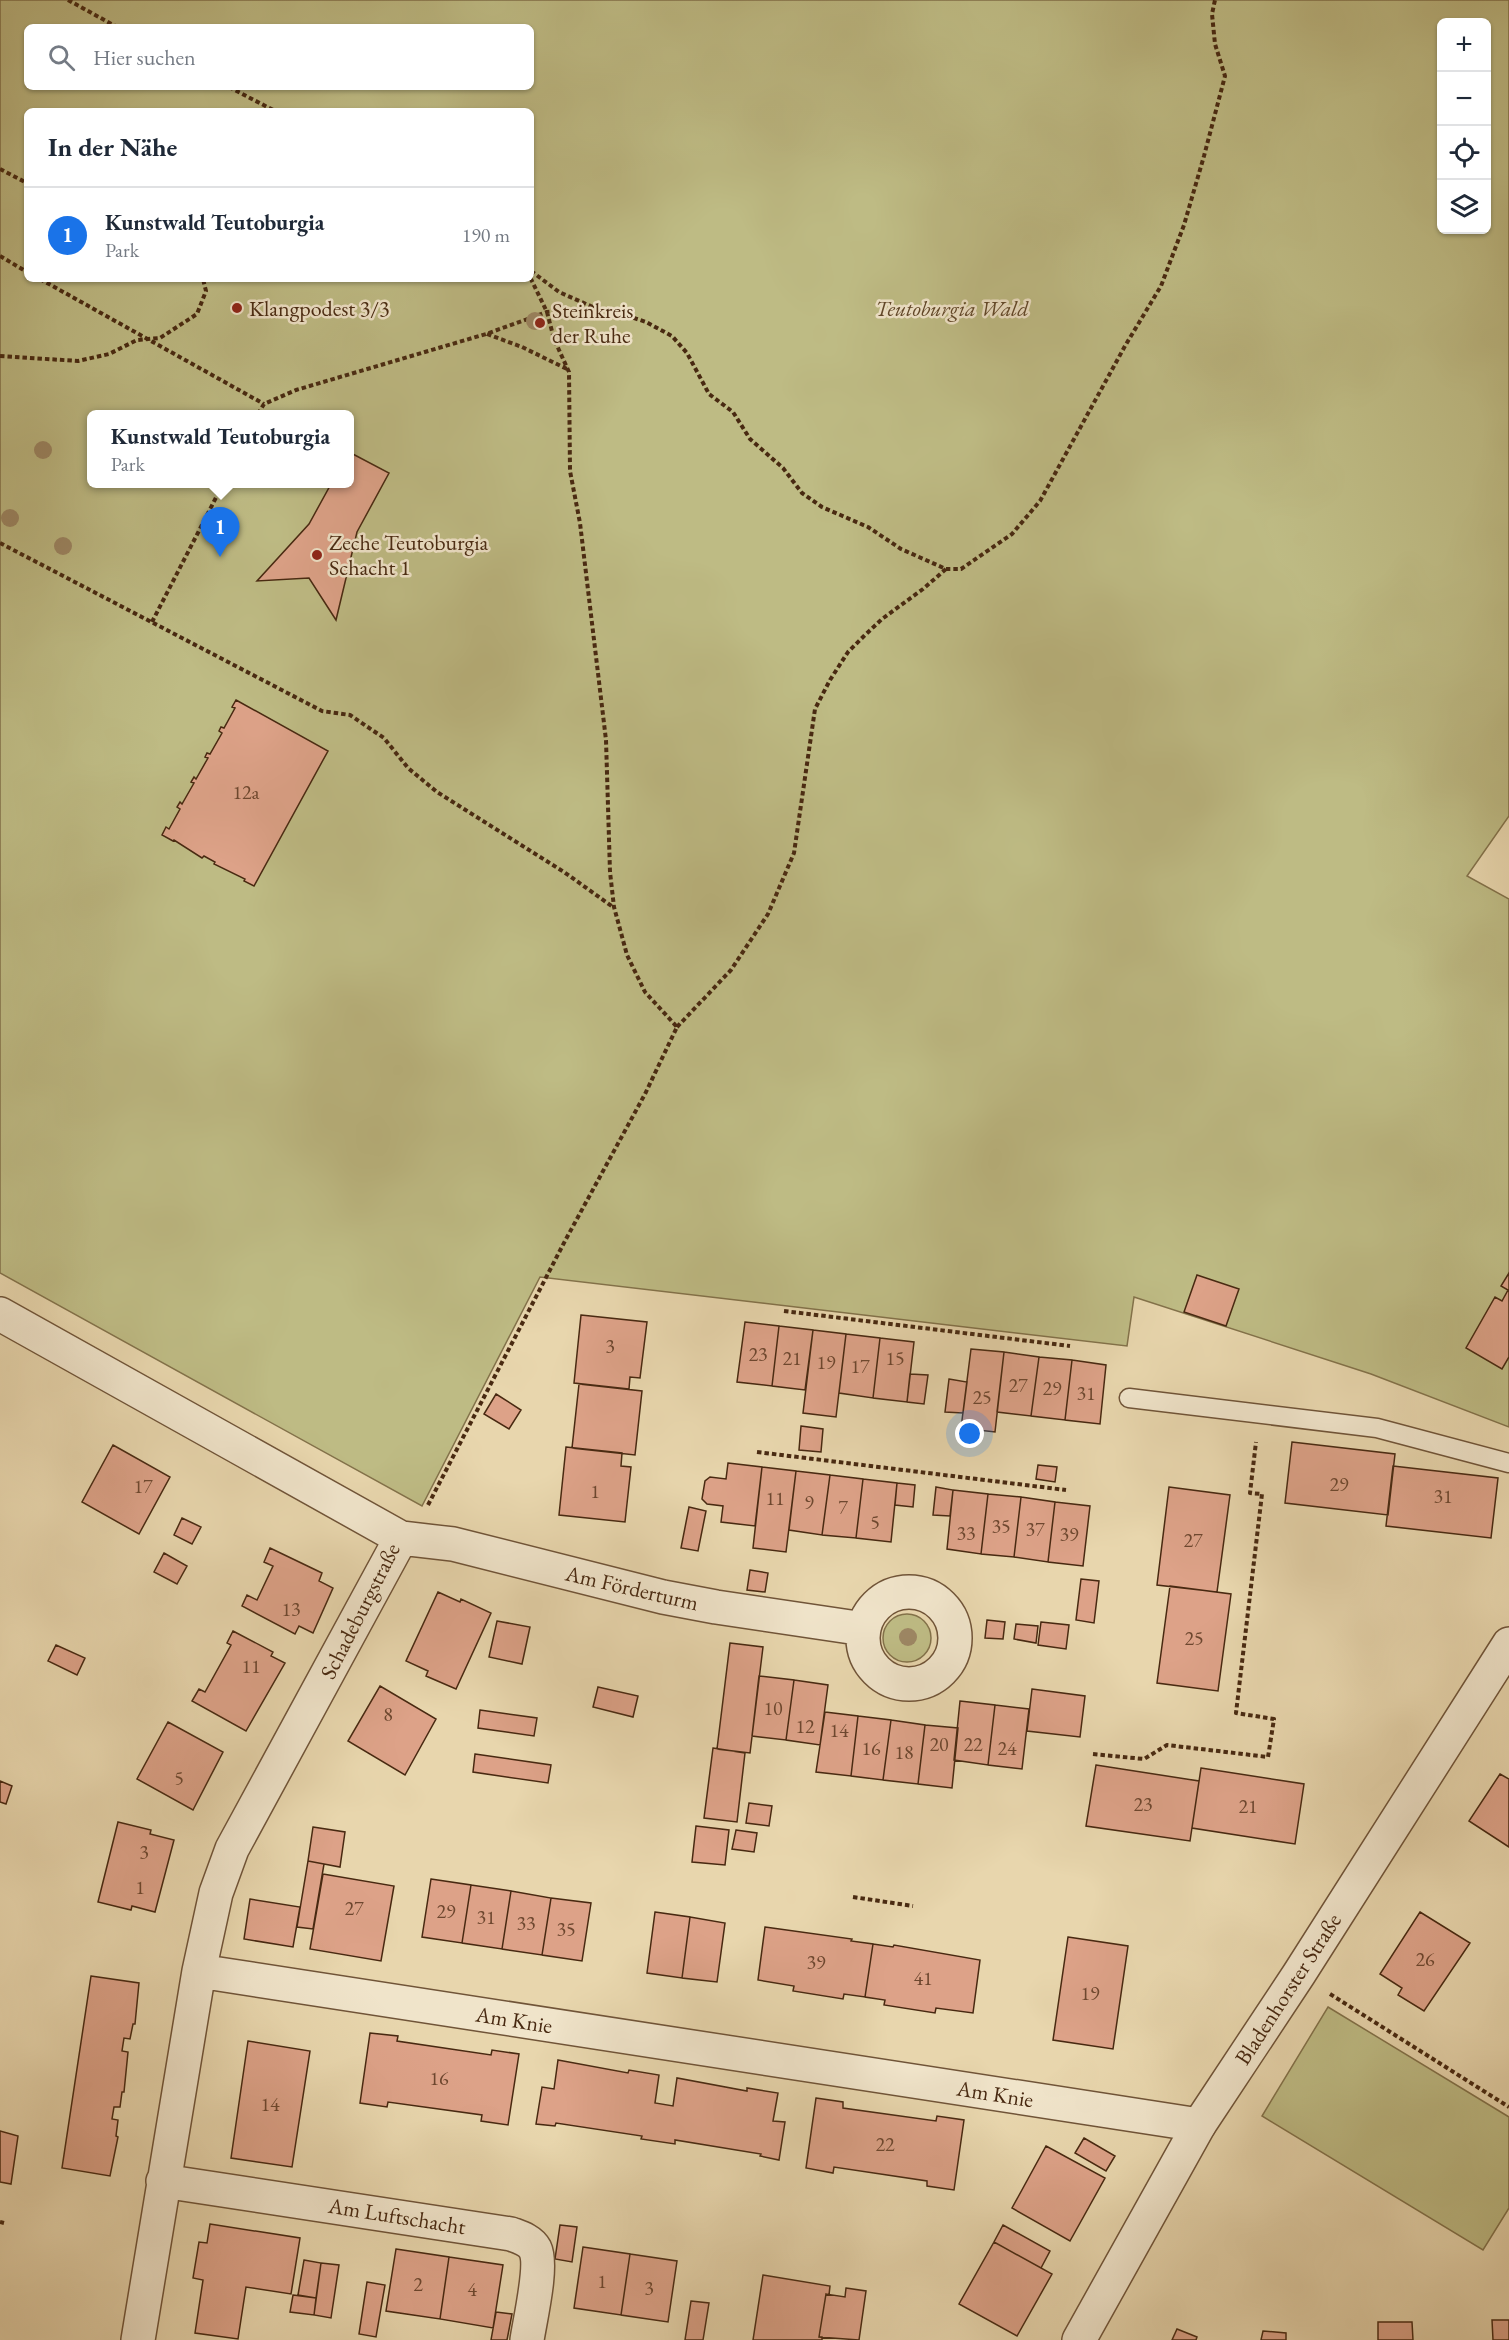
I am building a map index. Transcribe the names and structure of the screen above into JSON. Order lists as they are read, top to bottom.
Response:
{
  "streets": {
    "street": [
      "Am Förderturm",
      "Schadeburgstraße",
      "Bladenhorster Straße",
      "Am Knie",
      "Am Luftschacht"
    ]
  },
  "crossings": [
    ["Am Förderturm", "Schadeburgstraße"],
    ["Schadeburgstraße", "Am Knie"],
    ["Bladenhorster Straße", "Am Knie"]
  ],
  "parks": ["Teutoburgia Wald"],
  "places": ["Klangpodest 3/3", "Steinkreis der Ruhe", "Zeche Teutoburgia Schacht 1"],
  "house_numbers": [
    "12a",
    "3",
    "23",
    "21",
    "15",
    "19",
    "17",
    "27",
    "29",
    "31",
    "25",
    "29",
    "17",
    "1",
    "31",
    "11",
    "9",
    "7",
    "5",
    "35",
    "37",
    "33",
    "39",
    "27",
    "13",
    "25",
    "11",
    "10",
    "8",
    "12",
    "14",
    "20",
    "22",
    "16",
    "24",
    "18",
    "5",
    "23",
    "21",
    "3",
    "1",
    "27",
    "29",
    "31",
    "33",
    "35",
    "26",
    "39",
    "41",
    "19",
    "16",
    "14",
    "22",
    "1",
    "2",
    "3",
    "4"
  ],
  "page": {
    "map_buttons": ["+", "−"],
    "search": "Hier suchen",
    "heading": "In der Nähe",
    "list": [
      {
        "mark": "1",
        "name": "Kunstwald Teutoburgia",
        "note": "Park",
        "value": "190 m"
      }
    ],
    "popup": ["Kunstwald Teutoburgia", "Park"],
    "pins": "1"
  }
}
